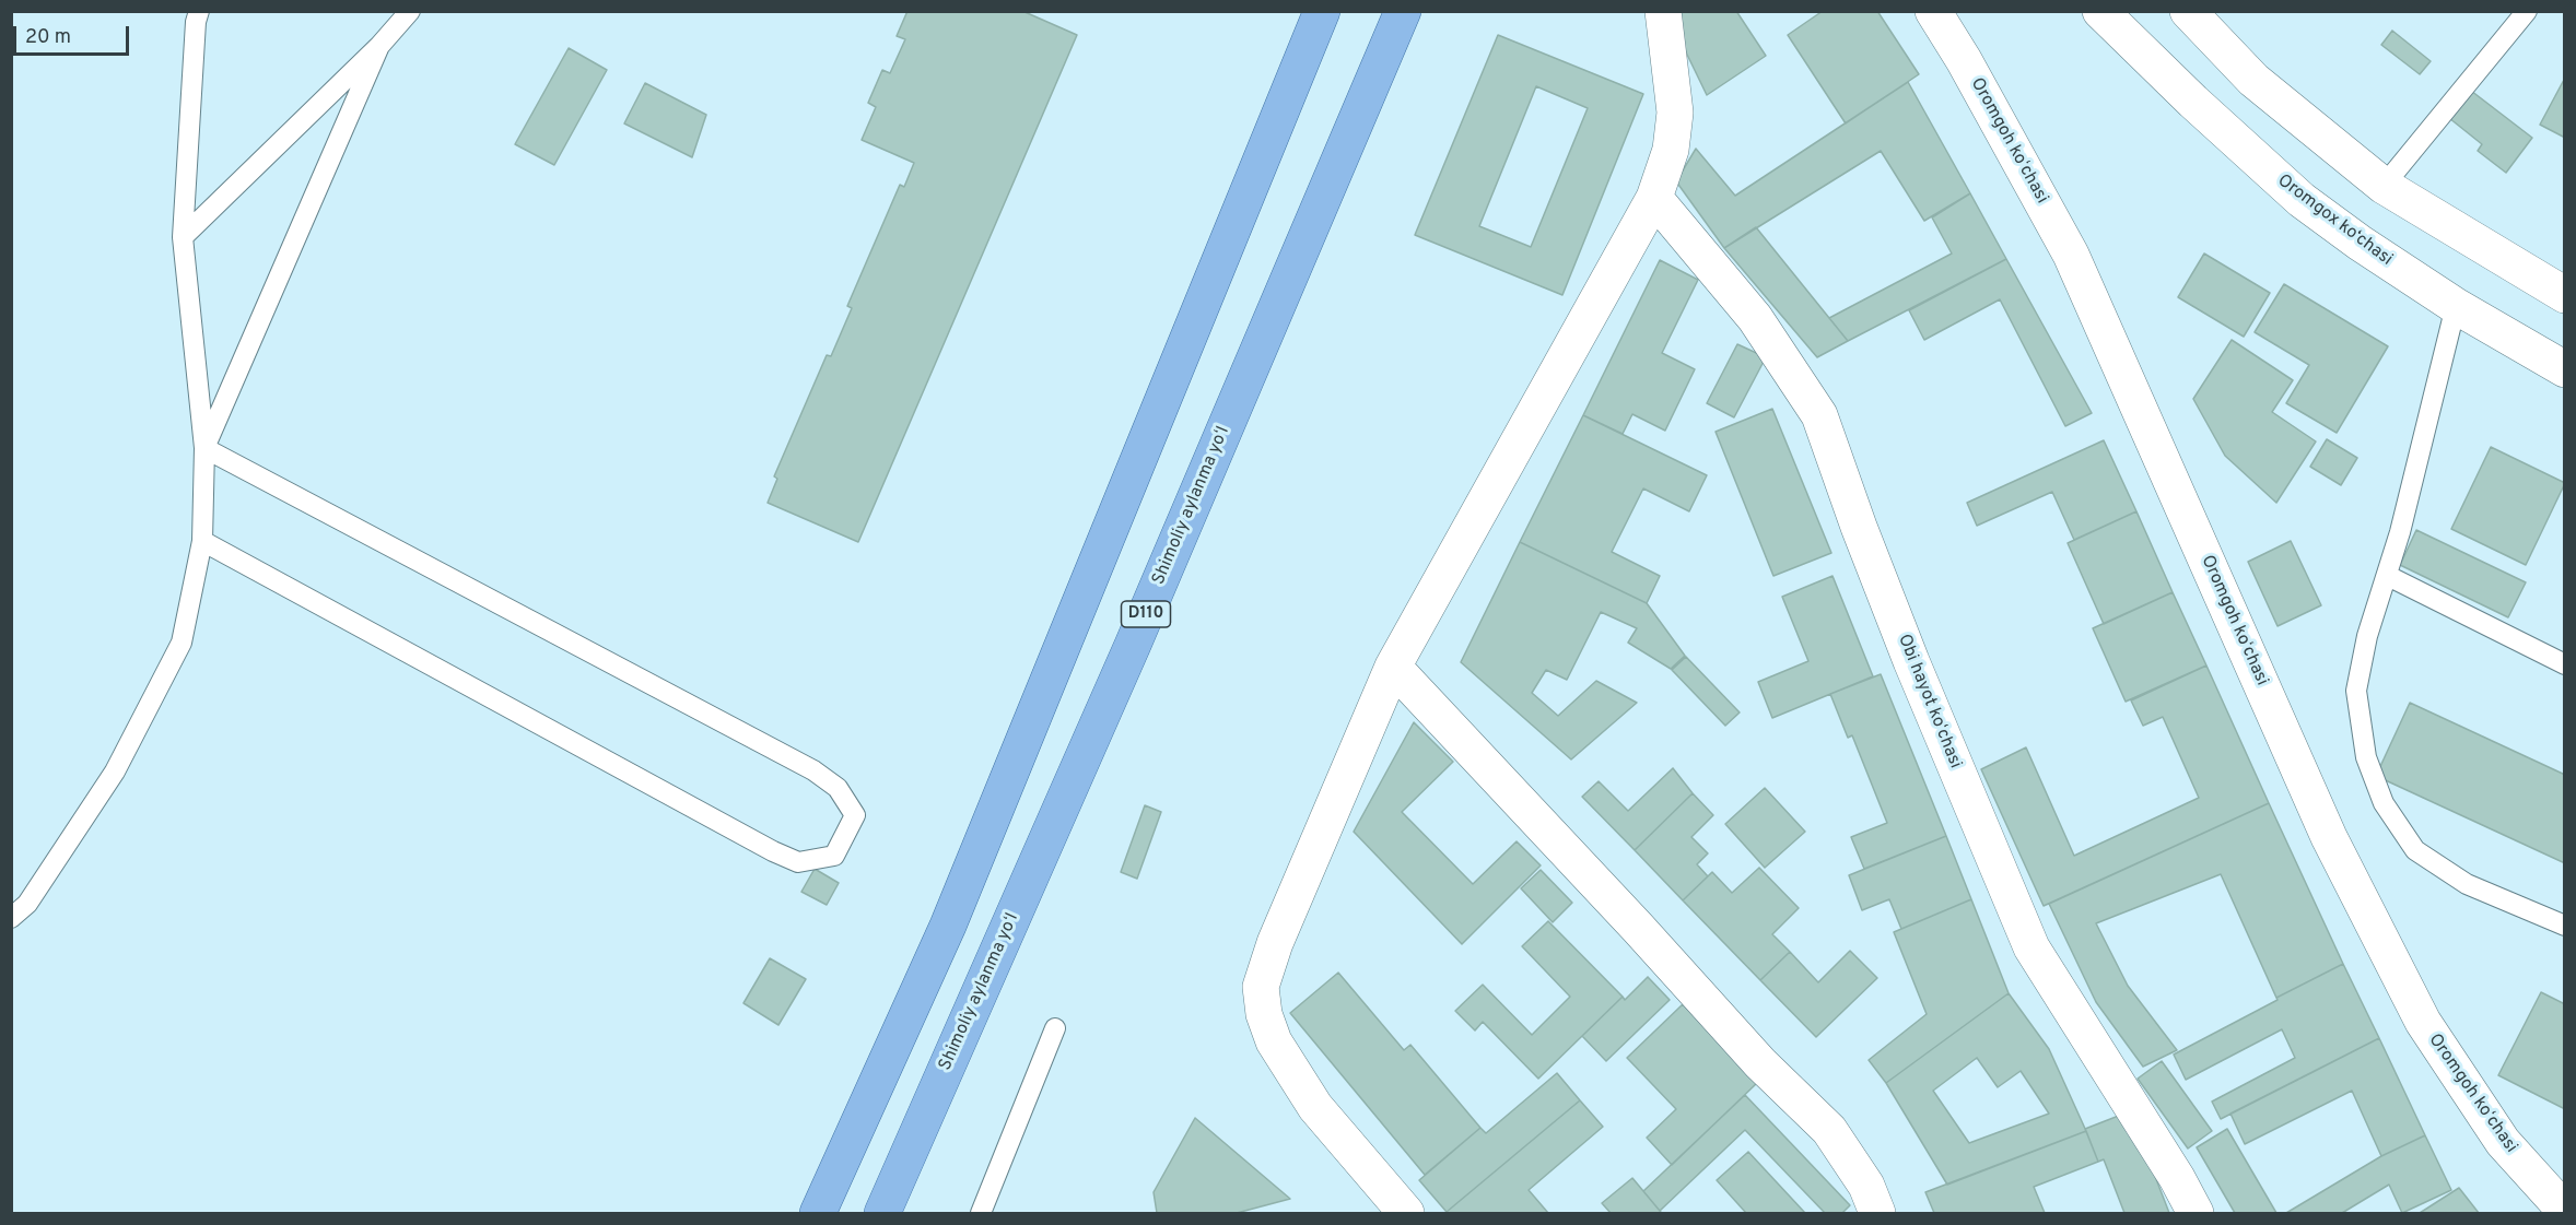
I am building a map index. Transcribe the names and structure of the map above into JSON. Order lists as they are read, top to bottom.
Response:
{
  "streets": {
    "main road": ["Shimoliy aylanma yoʻl", "D110"],
    "street": ["Oromgoh koʻchasi", "Oromgox ko‘chasi", "Obi hayot koʻchasi"]
  },
  "scale_bar": "20 m"
}
